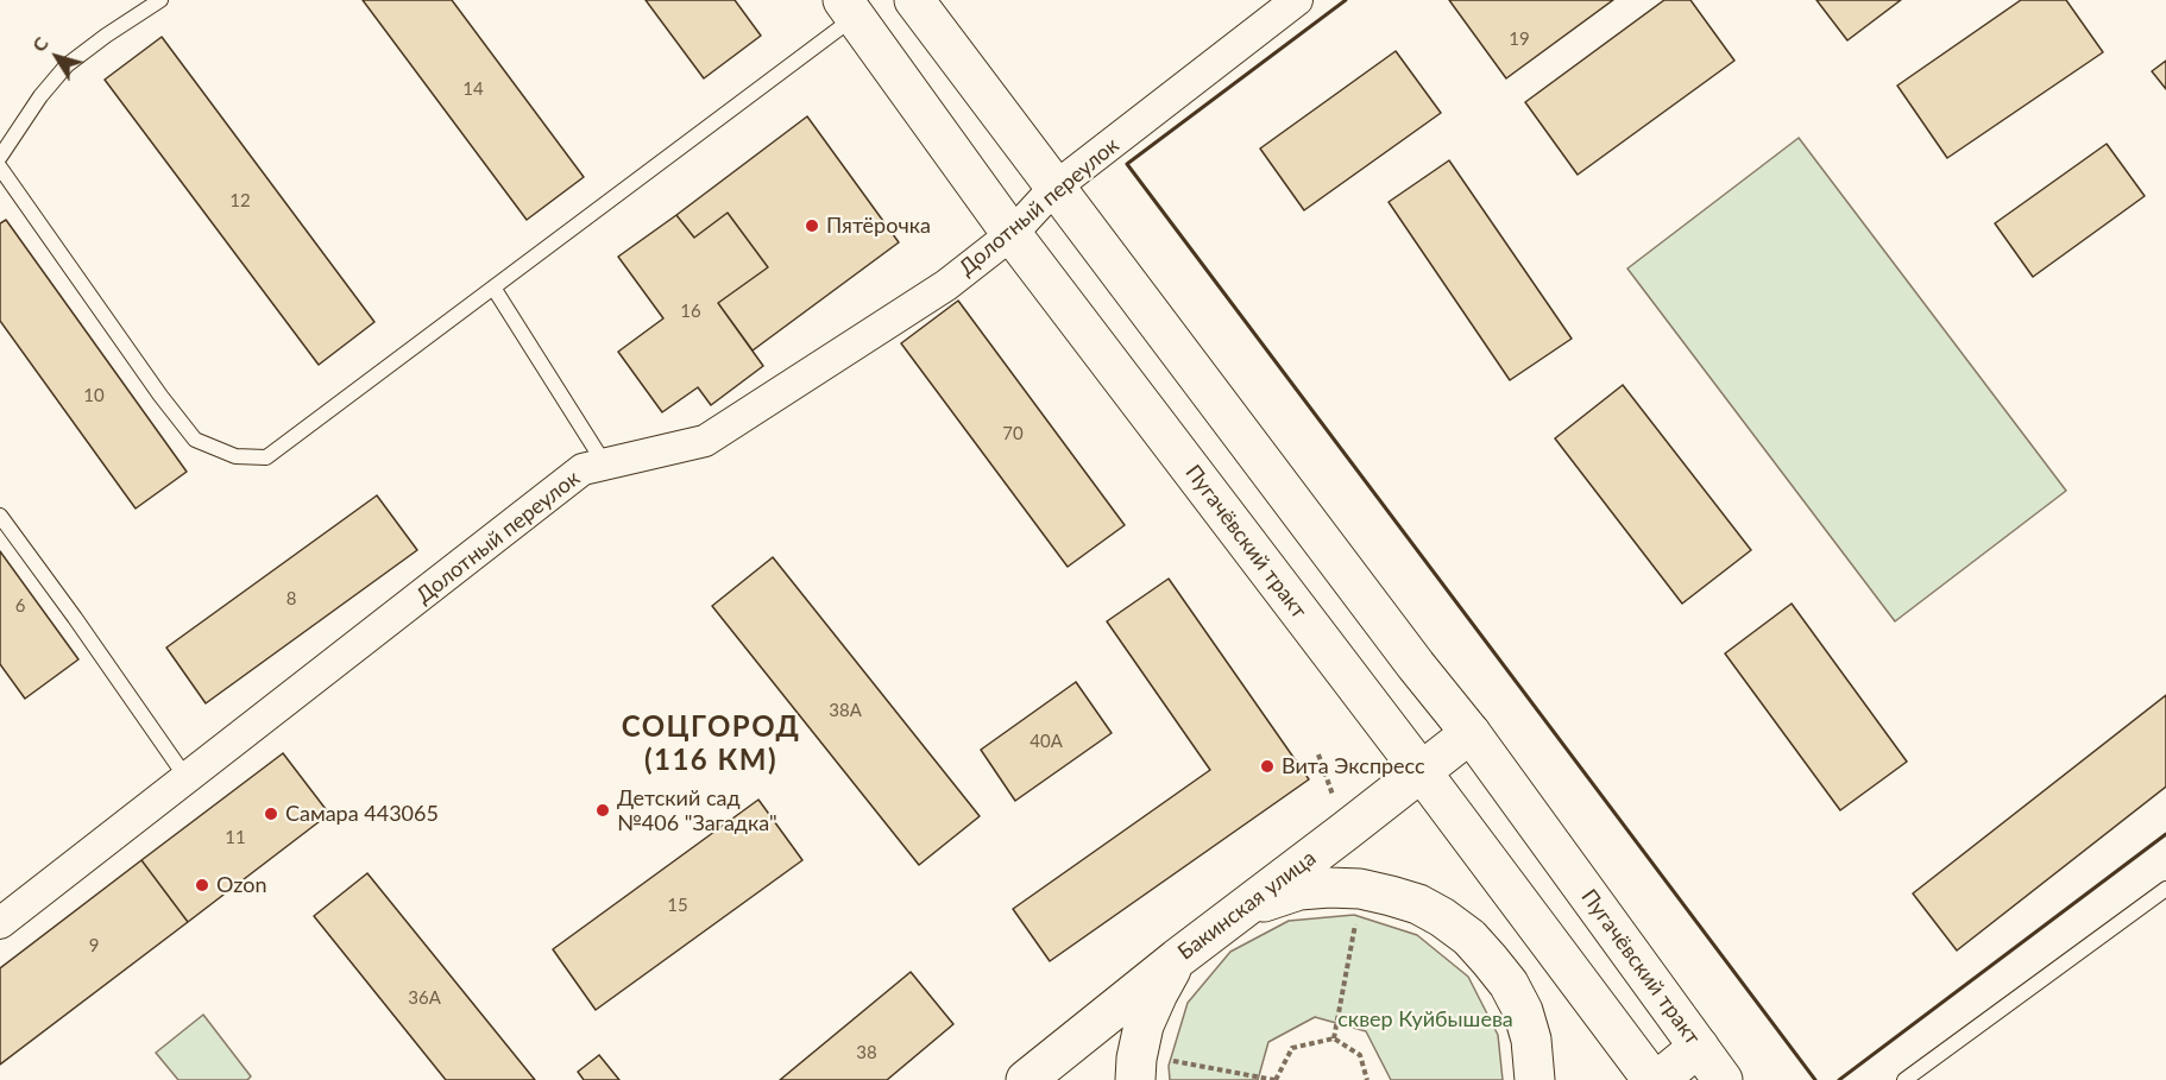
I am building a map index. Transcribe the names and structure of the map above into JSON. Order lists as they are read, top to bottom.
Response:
{
  "streets": {
    "main road": ["Пугачёвский тракт", "Бакинская улица"],
    "street": ["Долотный переулок"]
  },
  "crossings": [
    ["Долотный переулок", "Пугачёвский тракт"],
    ["Пугачёвский тракт", "Бакинская улица"]
  ],
  "districts": ["СОЦГОРОД (116 КМ)"],
  "parks": ["сквер Куйбышева"],
  "places": [
    "Пятёрочка",
    "Вита Экспресс",
    "Детский сад №406 \"Загадка\"",
    "Самара 443065",
    "Ozon"
  ],
  "house_numbers": [
    "19",
    "14",
    "12",
    "16",
    "10",
    "70",
    "8",
    "6",
    "38А",
    "40А",
    "11",
    "15",
    "9",
    "36А",
    "38"
  ],
  "north": "top left"
}
